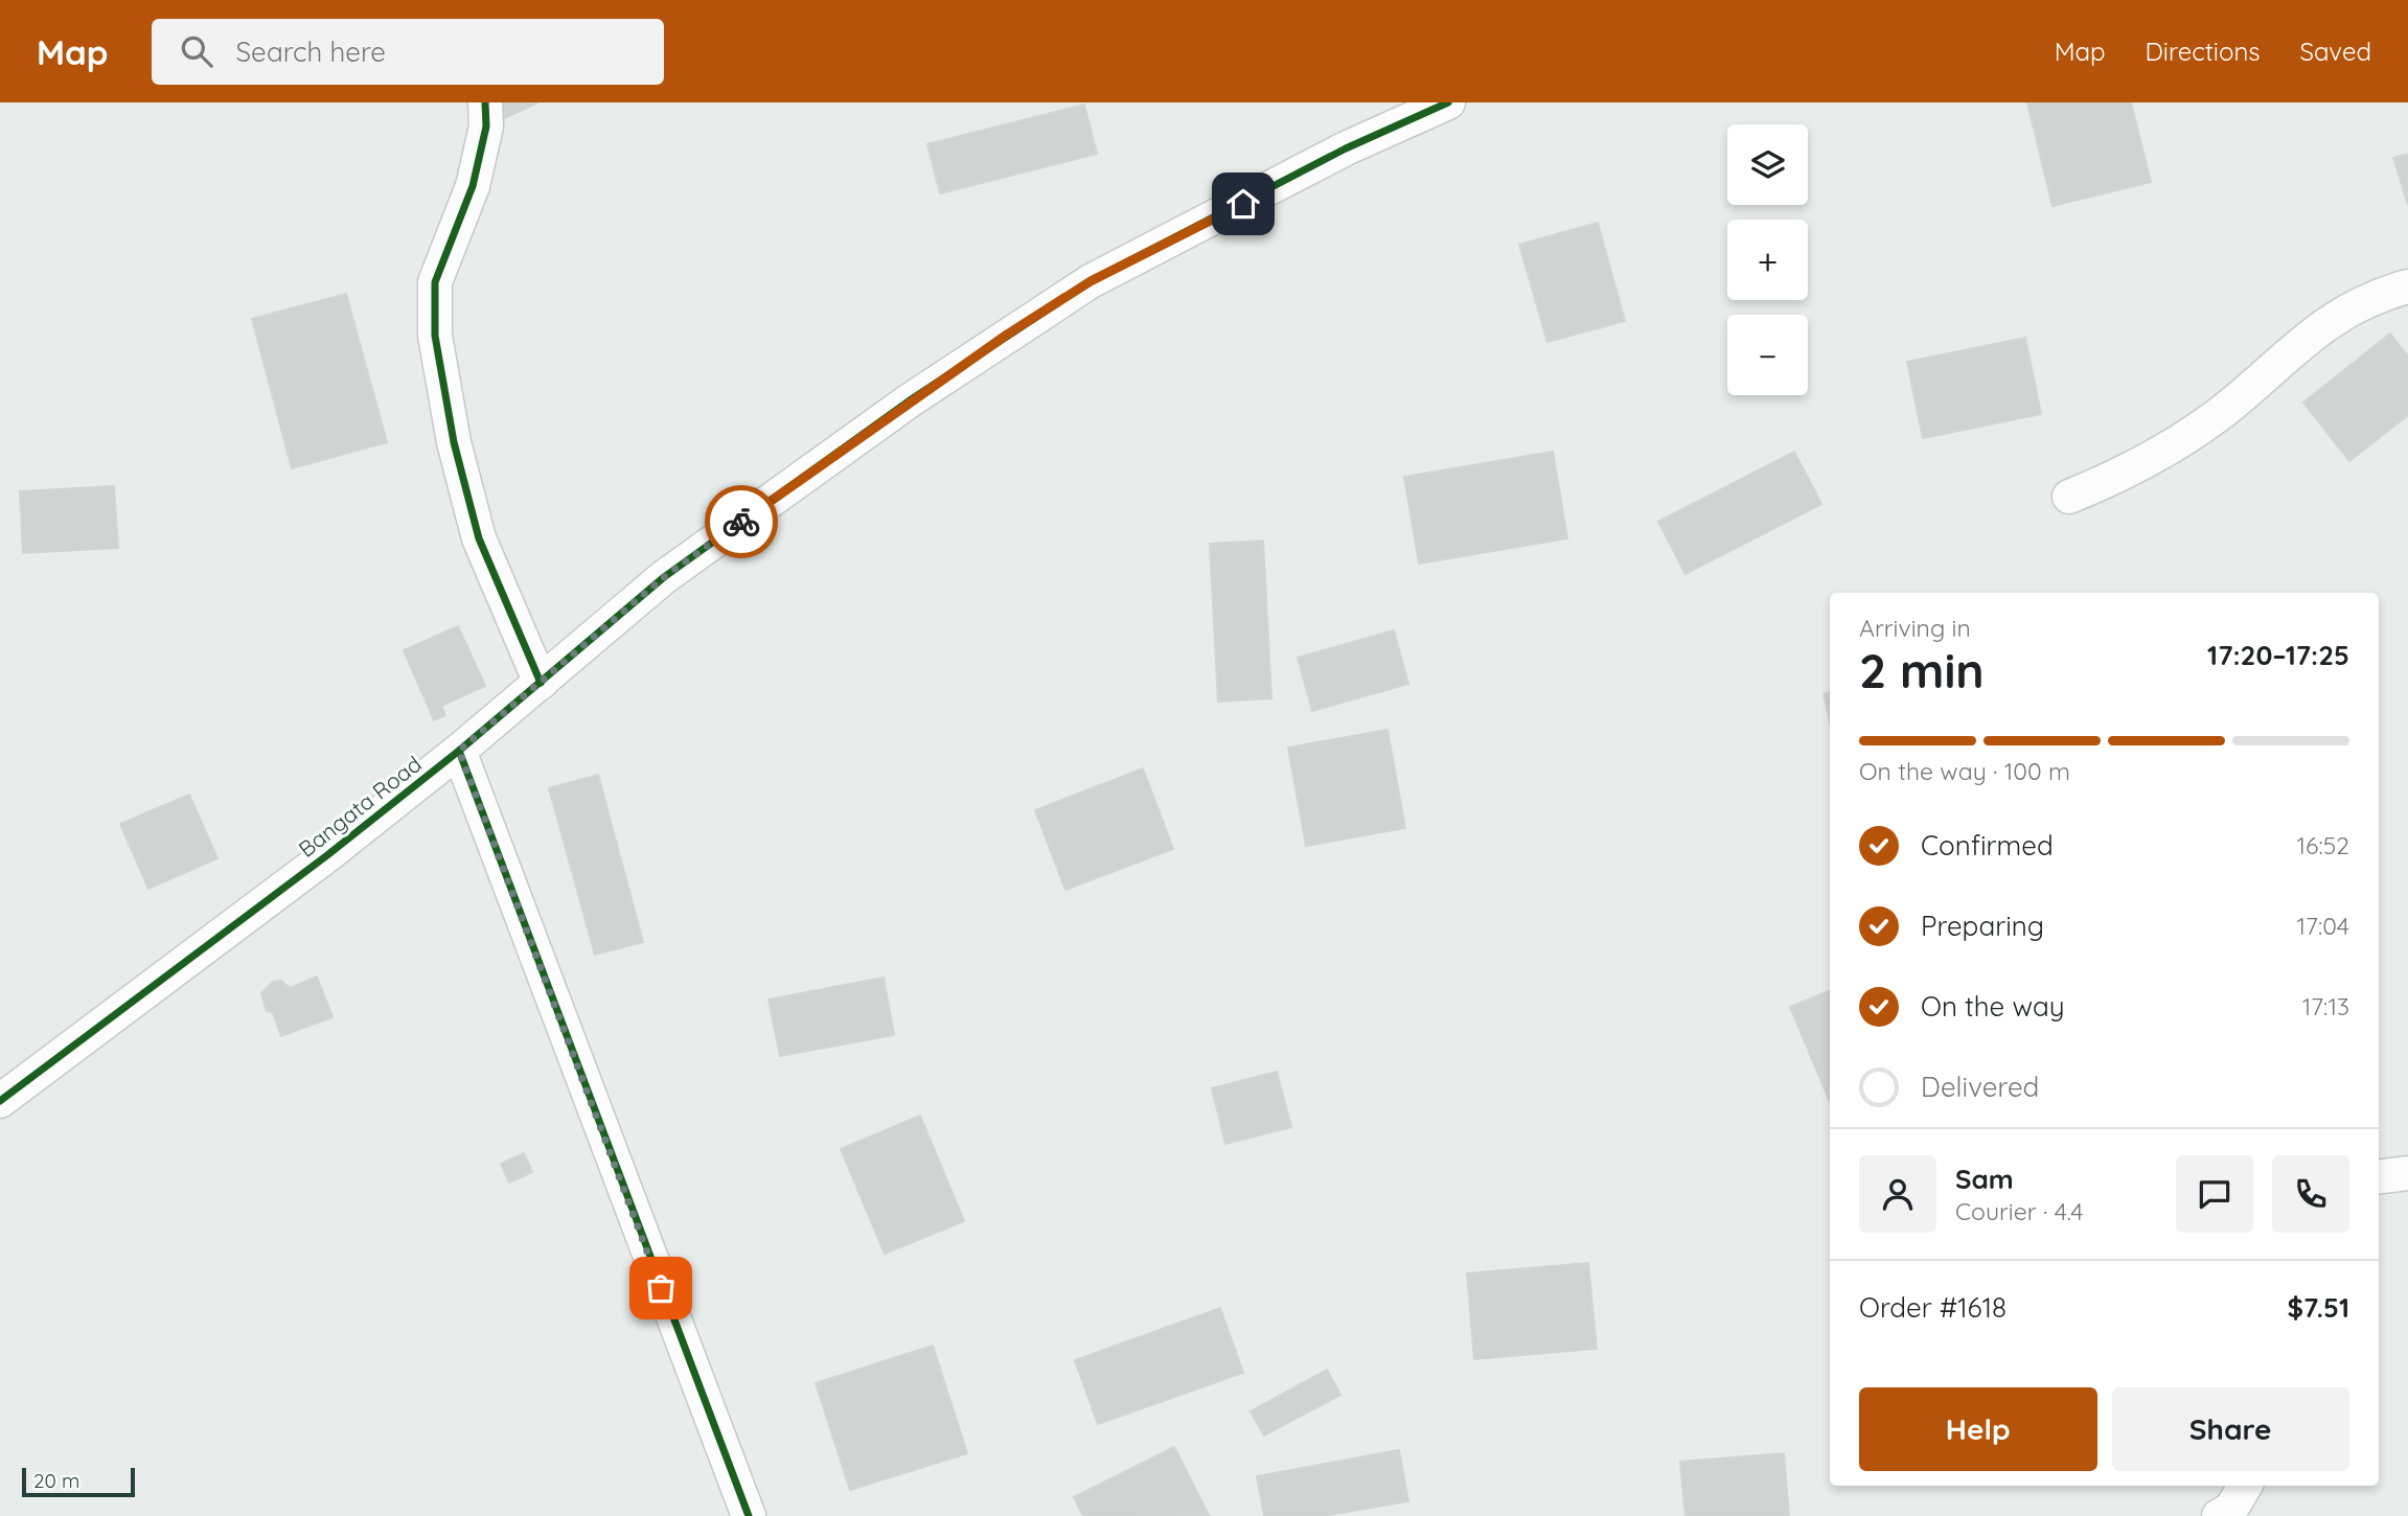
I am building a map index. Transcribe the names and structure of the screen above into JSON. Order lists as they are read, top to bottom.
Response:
{
  "streets": {
    "street": ["Bangata Road"]
  },
  "scale_bar": "20 m",
  "page": {
    "header": "Map",
    "search": "Search here",
    "nav": ["Map", "Directions", "Saved"],
    "map_buttons": ["+", "−"],
    "heading": ["2 min", "Arriving in", "17:20–17:25"],
    "panel": [
      "Sam",
      "Courier · 4.4",
      "Order #1618",
      "$7.51"
    ],
    "bar": "On the way · 100 m",
    "list": [
      ["Confirmed", "16:52"],
      ["Preparing", "17:04"],
      ["On the way", "17:13"],
      "Delivered"
    ],
    "buttons": ["Help", "Share"],
    "scale": "20 m"
  }
}
